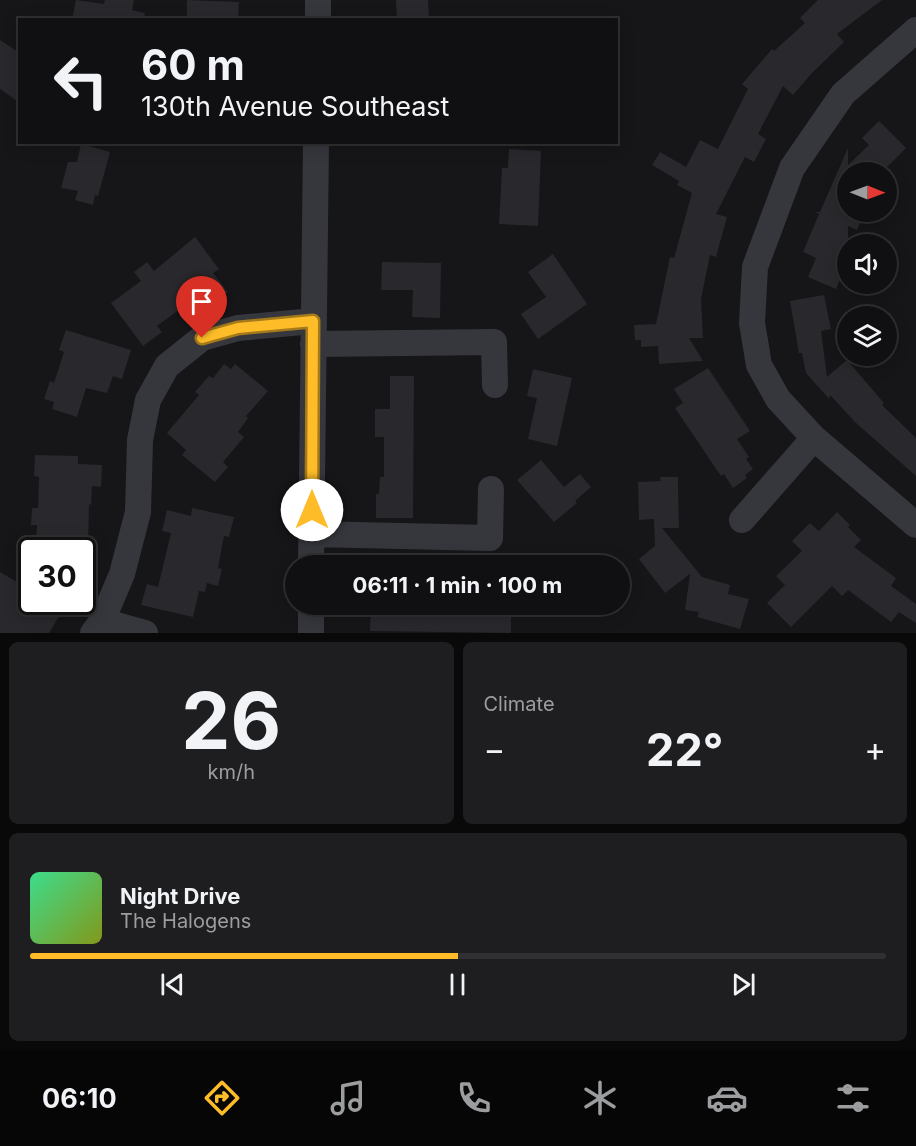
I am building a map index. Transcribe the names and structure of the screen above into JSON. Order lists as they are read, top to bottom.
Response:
{
  "north": "right",
  "page": {
    "turn": ["60 m", "130th Avenue Southeast"],
    "limit": "30",
    "trip": "06:11 · 1 min · 100 m",
    "tile": [
      ["26", "km/h"],
      "Climate"
    ],
    "heat": ["−", "22°", "+"],
    "song": ["Night Drive", "The Halogens"],
    "tabs": "06:10"
  }
}
